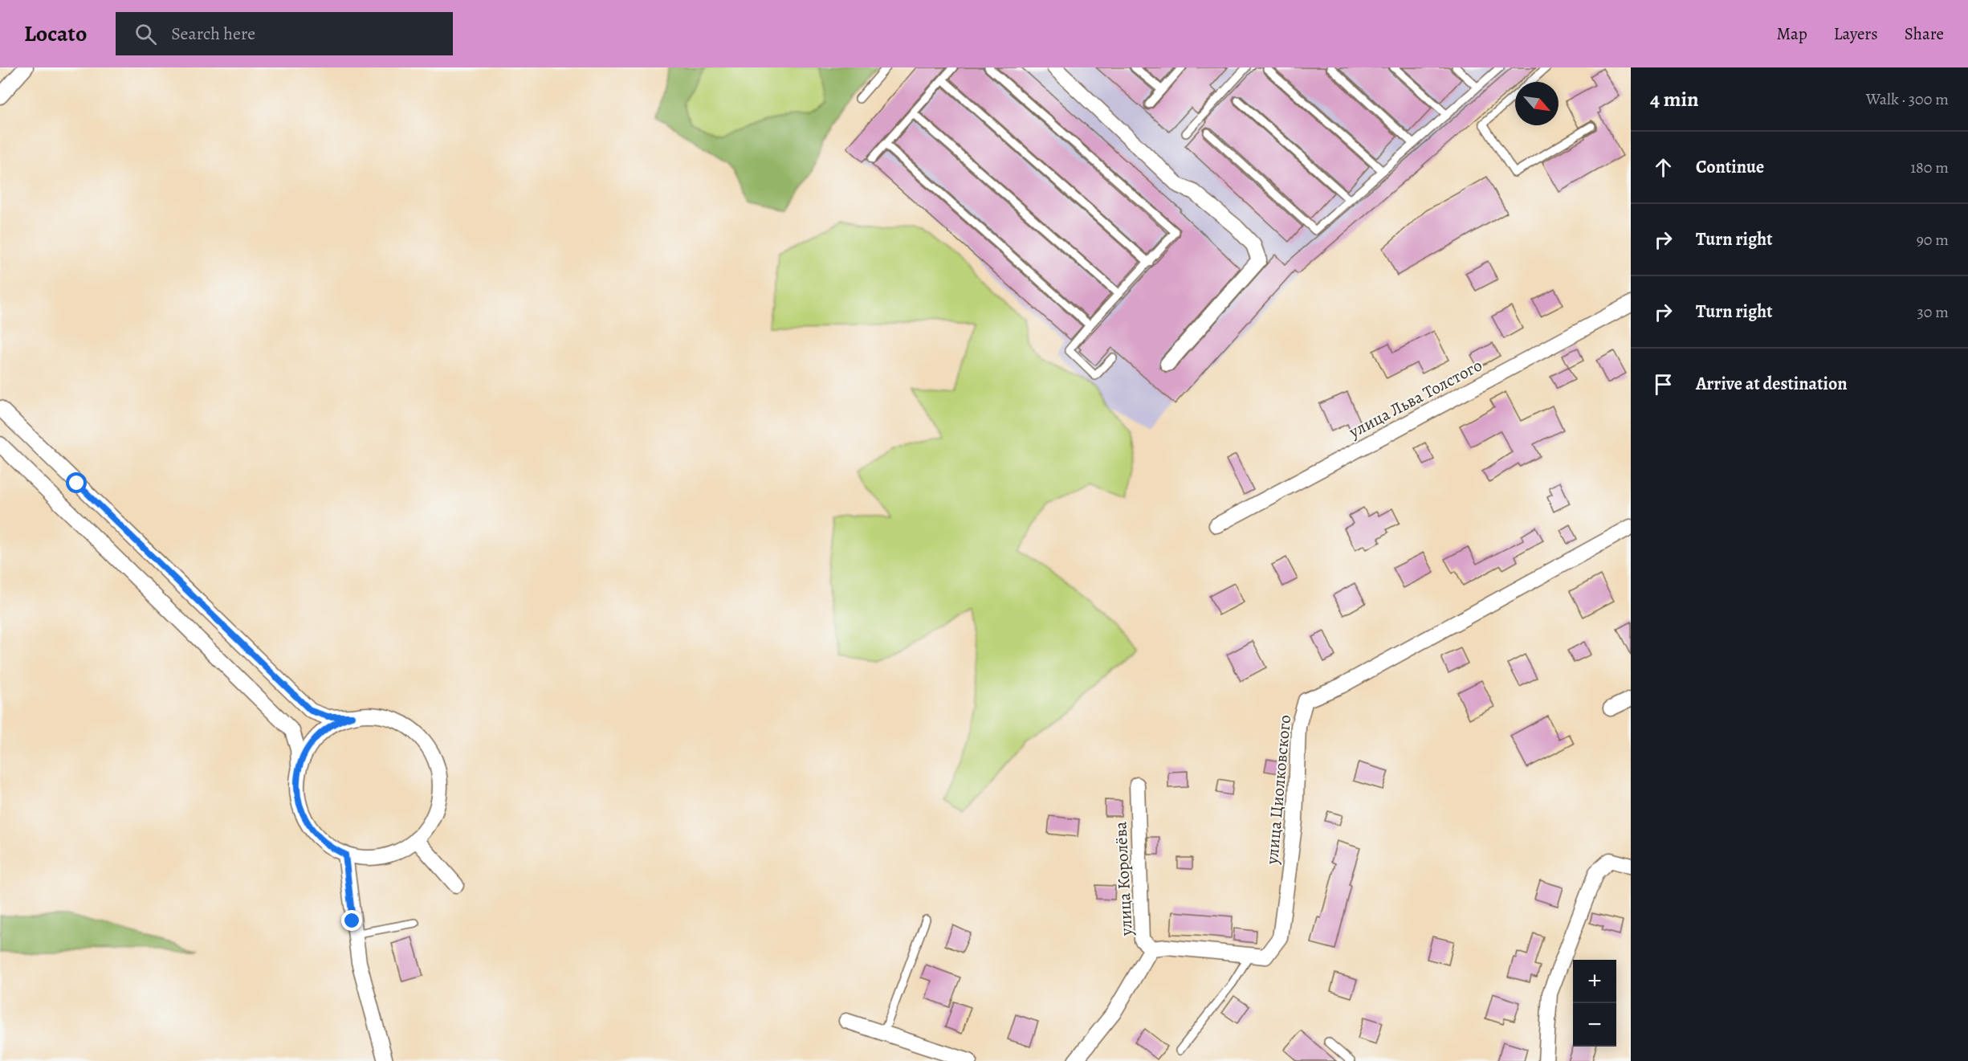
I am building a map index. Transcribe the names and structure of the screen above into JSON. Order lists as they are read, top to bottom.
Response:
{
  "streets": {
    "street": ["улица Льва Толстого", "улица Циолковского", "улица Королёва"]
  },
  "crossings": [
    ["улица Циолковского", "улица Королёва"]
  ],
  "north": "bottom right",
  "page": {
    "header": "Locato",
    "search": "Search here",
    "nav": ["Map", "Layers", "Share"],
    "heading": ["4 min", "Walk · 300 m"],
    "list": [
      ["Continue", "180 m"],
      ["Turn right", "90 m"],
      ["Turn right", "30 m"],
      "Arrive at destination"
    ],
    "map_buttons": ["+", "−"]
  }
}
